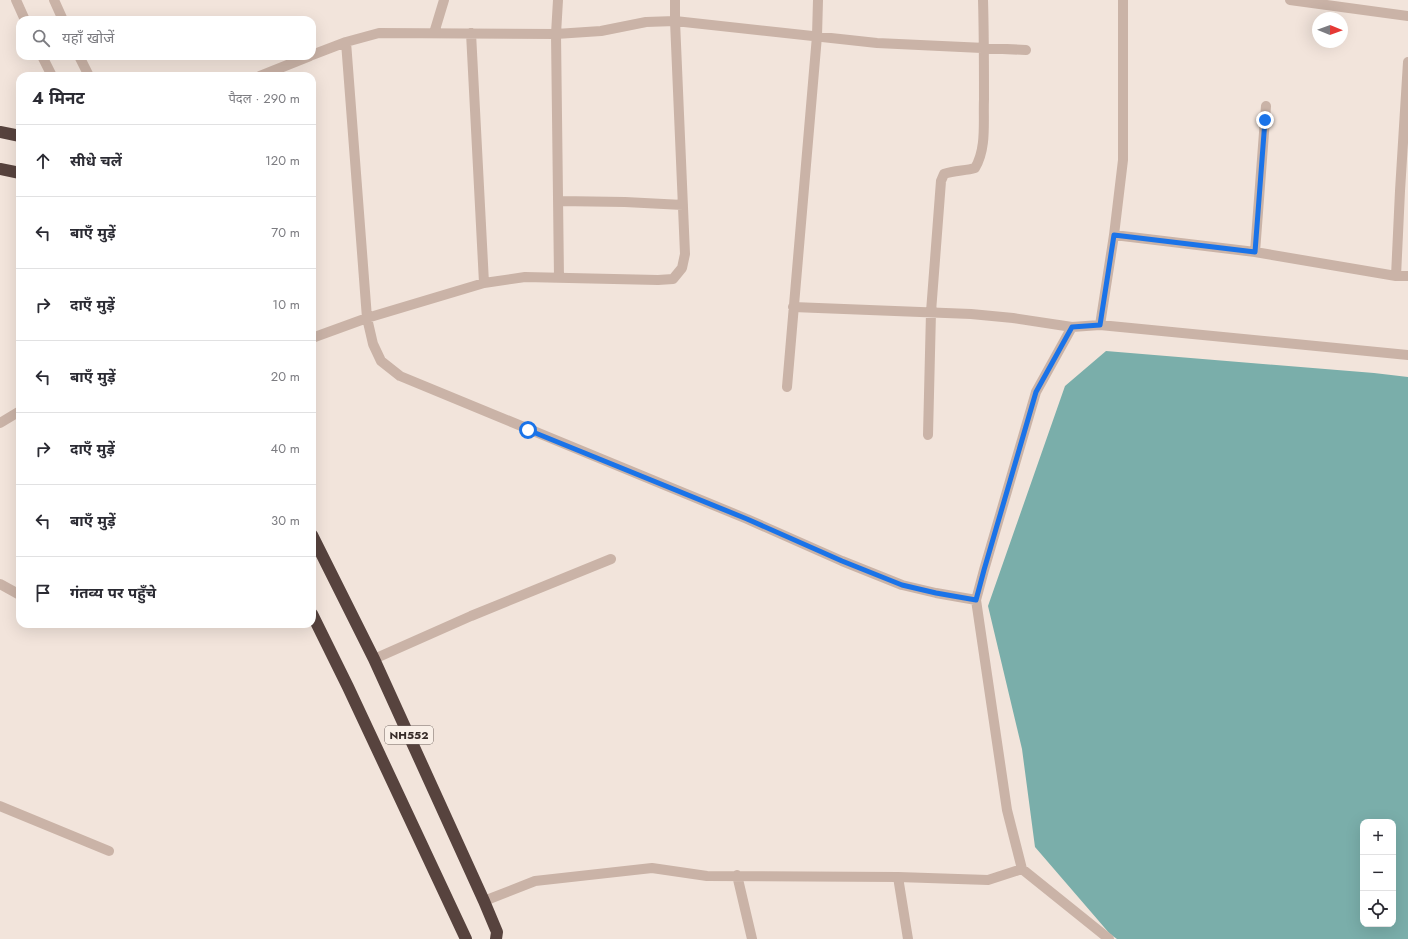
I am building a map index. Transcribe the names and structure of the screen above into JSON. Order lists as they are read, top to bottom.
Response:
{
  "streets": {
    "highway": ["NH552"]
  },
  "north": "right",
  "page": {
    "search": "यहाँ खोजें",
    "heading": ["4 मिनट", "पैदल · 290 m"],
    "list": [
      ["सीधे चलें", "120 m"],
      ["बाएँ मुड़ें", "70 m"],
      ["दाएँ मुड़ें", "10 m"],
      ["बाएँ मुड़ें", "20 m"],
      ["दाएँ मुड़ें", "40 m"],
      ["बाएँ मुड़ें", "30 m"],
      "गंतव्य पर पहुँचे"
    ],
    "map_buttons": ["+", "−"]
  }
}
